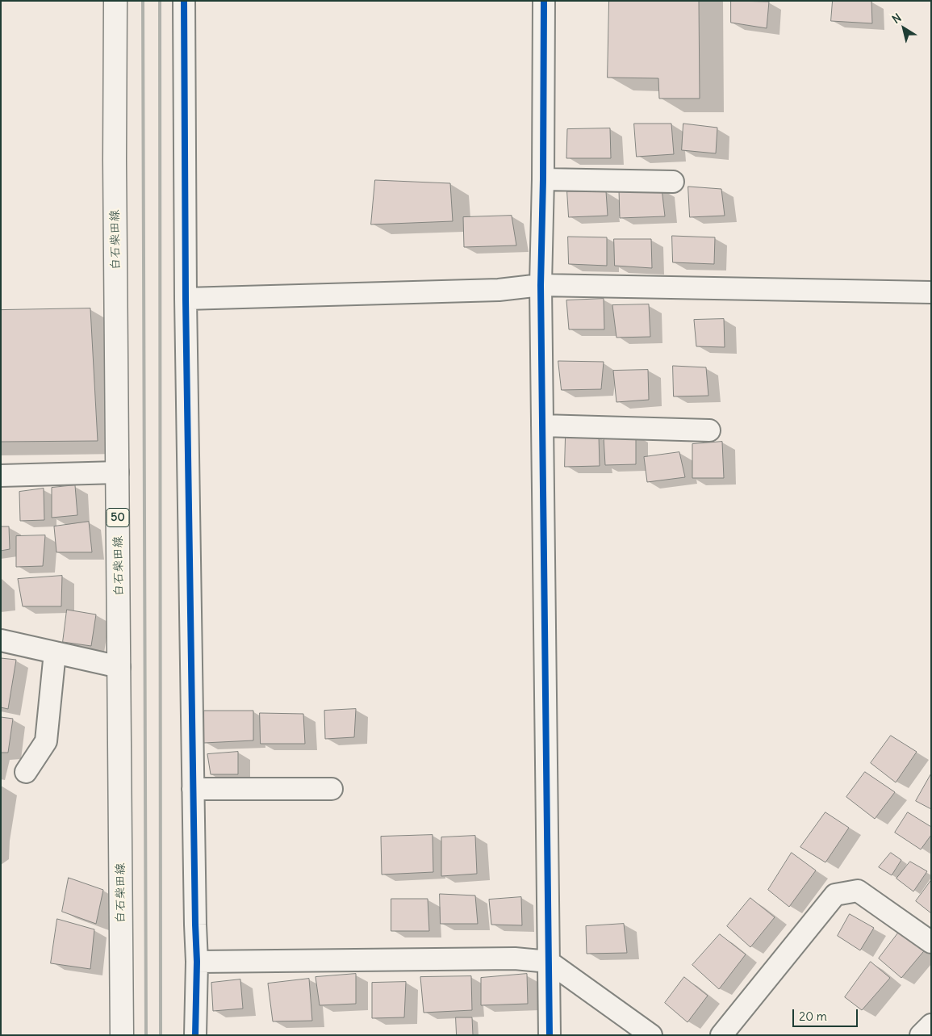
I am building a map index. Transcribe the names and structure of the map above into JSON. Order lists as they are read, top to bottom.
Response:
{
  "streets": {
    "main road": ["白石柴田線", "50"]
  },
  "scale_bar": "20 m",
  "north": "top left"
}
